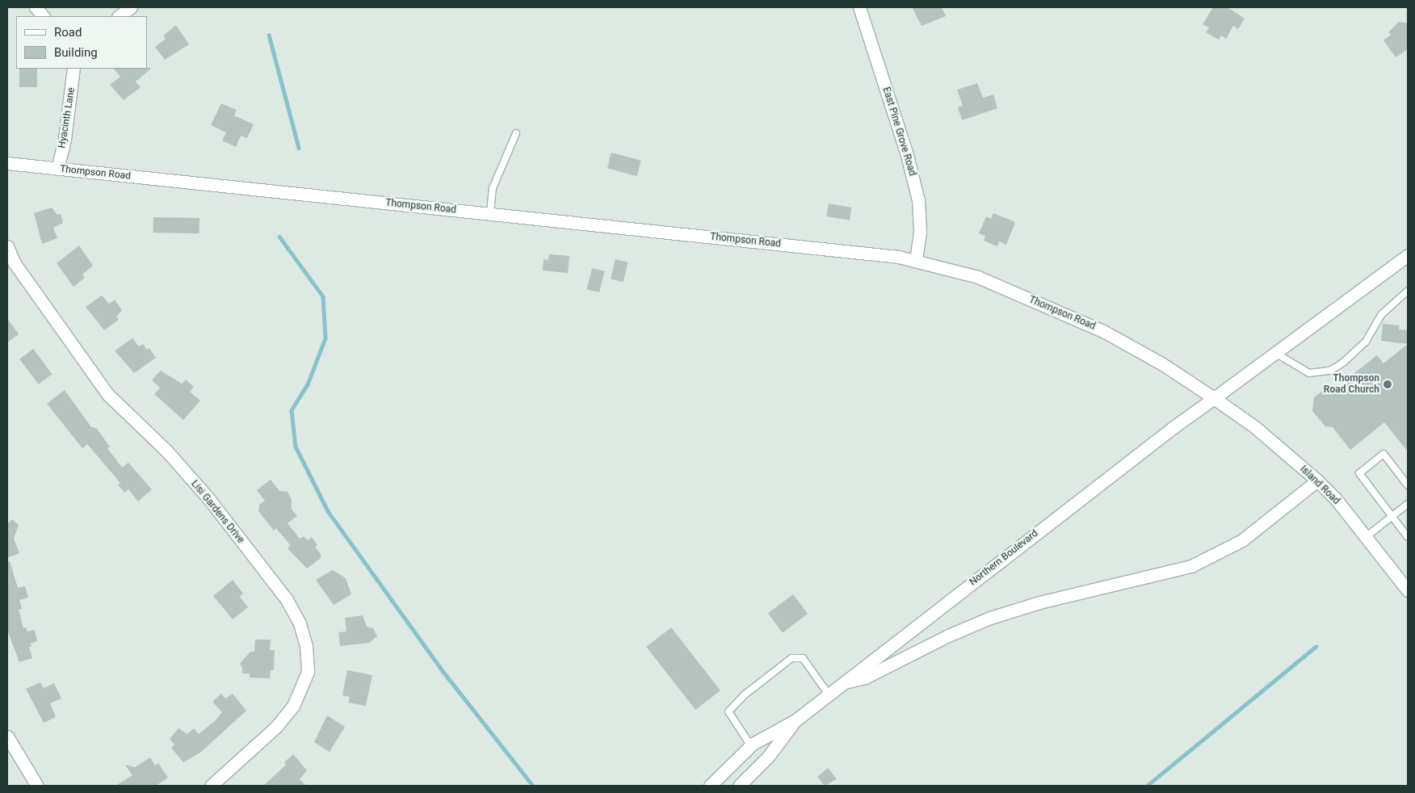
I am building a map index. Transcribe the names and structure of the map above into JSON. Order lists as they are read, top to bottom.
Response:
{
  "streets": {
    "street": [
      "Hyacinth Lane",
      "East Pine Grove Road",
      "Thompson Road",
      "Island Road",
      "Lisi Gardens Drive",
      "Northern Boulevard"
    ]
  },
  "crossings": [
    ["Hyacinth Lane", "Thompson Road"],
    ["East Pine Grove Road", "Thompson Road"],
    ["Thompson Road", "Island Road"],
    ["Thompson Road", "Northern Boulevard"],
    ["Island Road", "Northern Boulevard"]
  ],
  "places": ["Thompson Road Church"],
  "legend": ["Road", "Building"]
}
